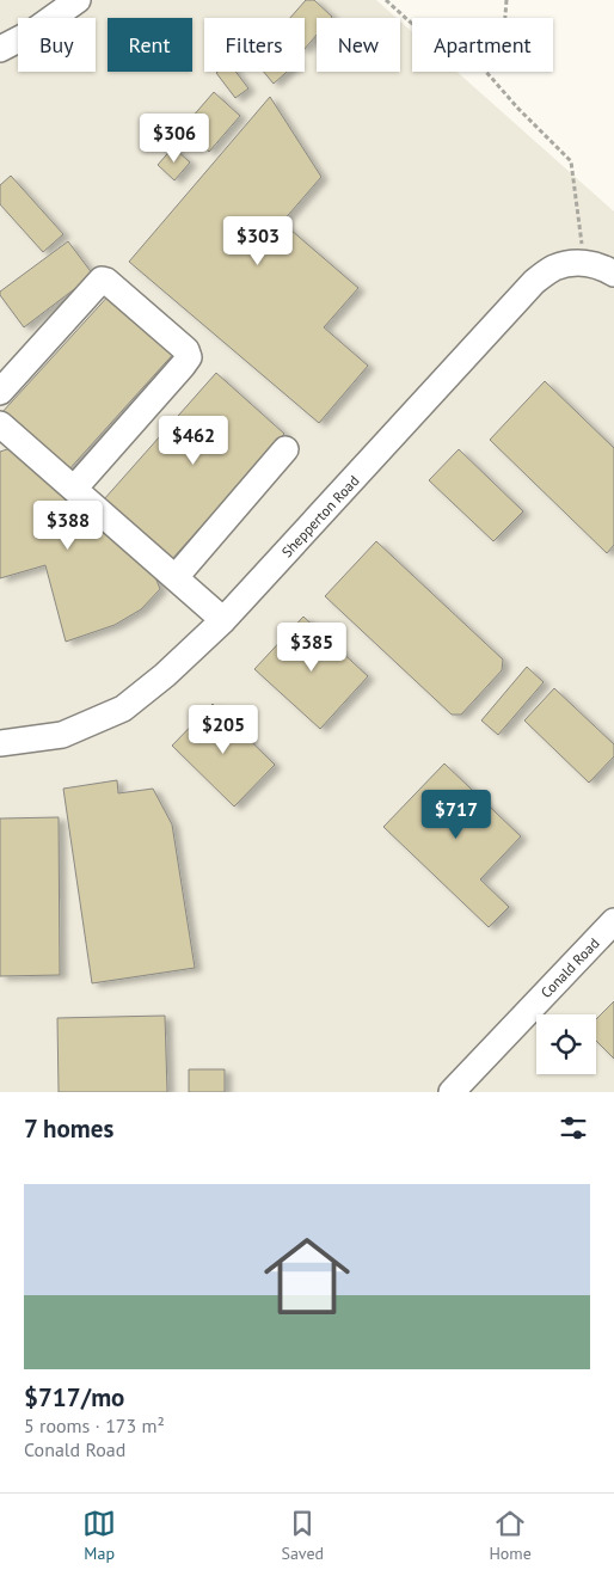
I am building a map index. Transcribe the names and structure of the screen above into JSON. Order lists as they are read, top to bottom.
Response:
{
  "streets": {
    "street": ["Shepperton Road", "Conald Road"]
  },
  "page": {
    "chip": [
      "Buy",
      "Rent",
      "Filters",
      "New",
      "Apartment"
    ],
    "price": [
      "$306",
      "$303",
      "$462",
      "$388",
      "$385",
      "$205",
      "$717"
    ],
    "heading": "7 homes",
    "list": [
      {
        "name": "$717/mo",
        "note": "5 rooms · 173 m² · Conald Road"
      }
    ],
    "tabs": ["Map", "Saved", "Home"]
  }
}
